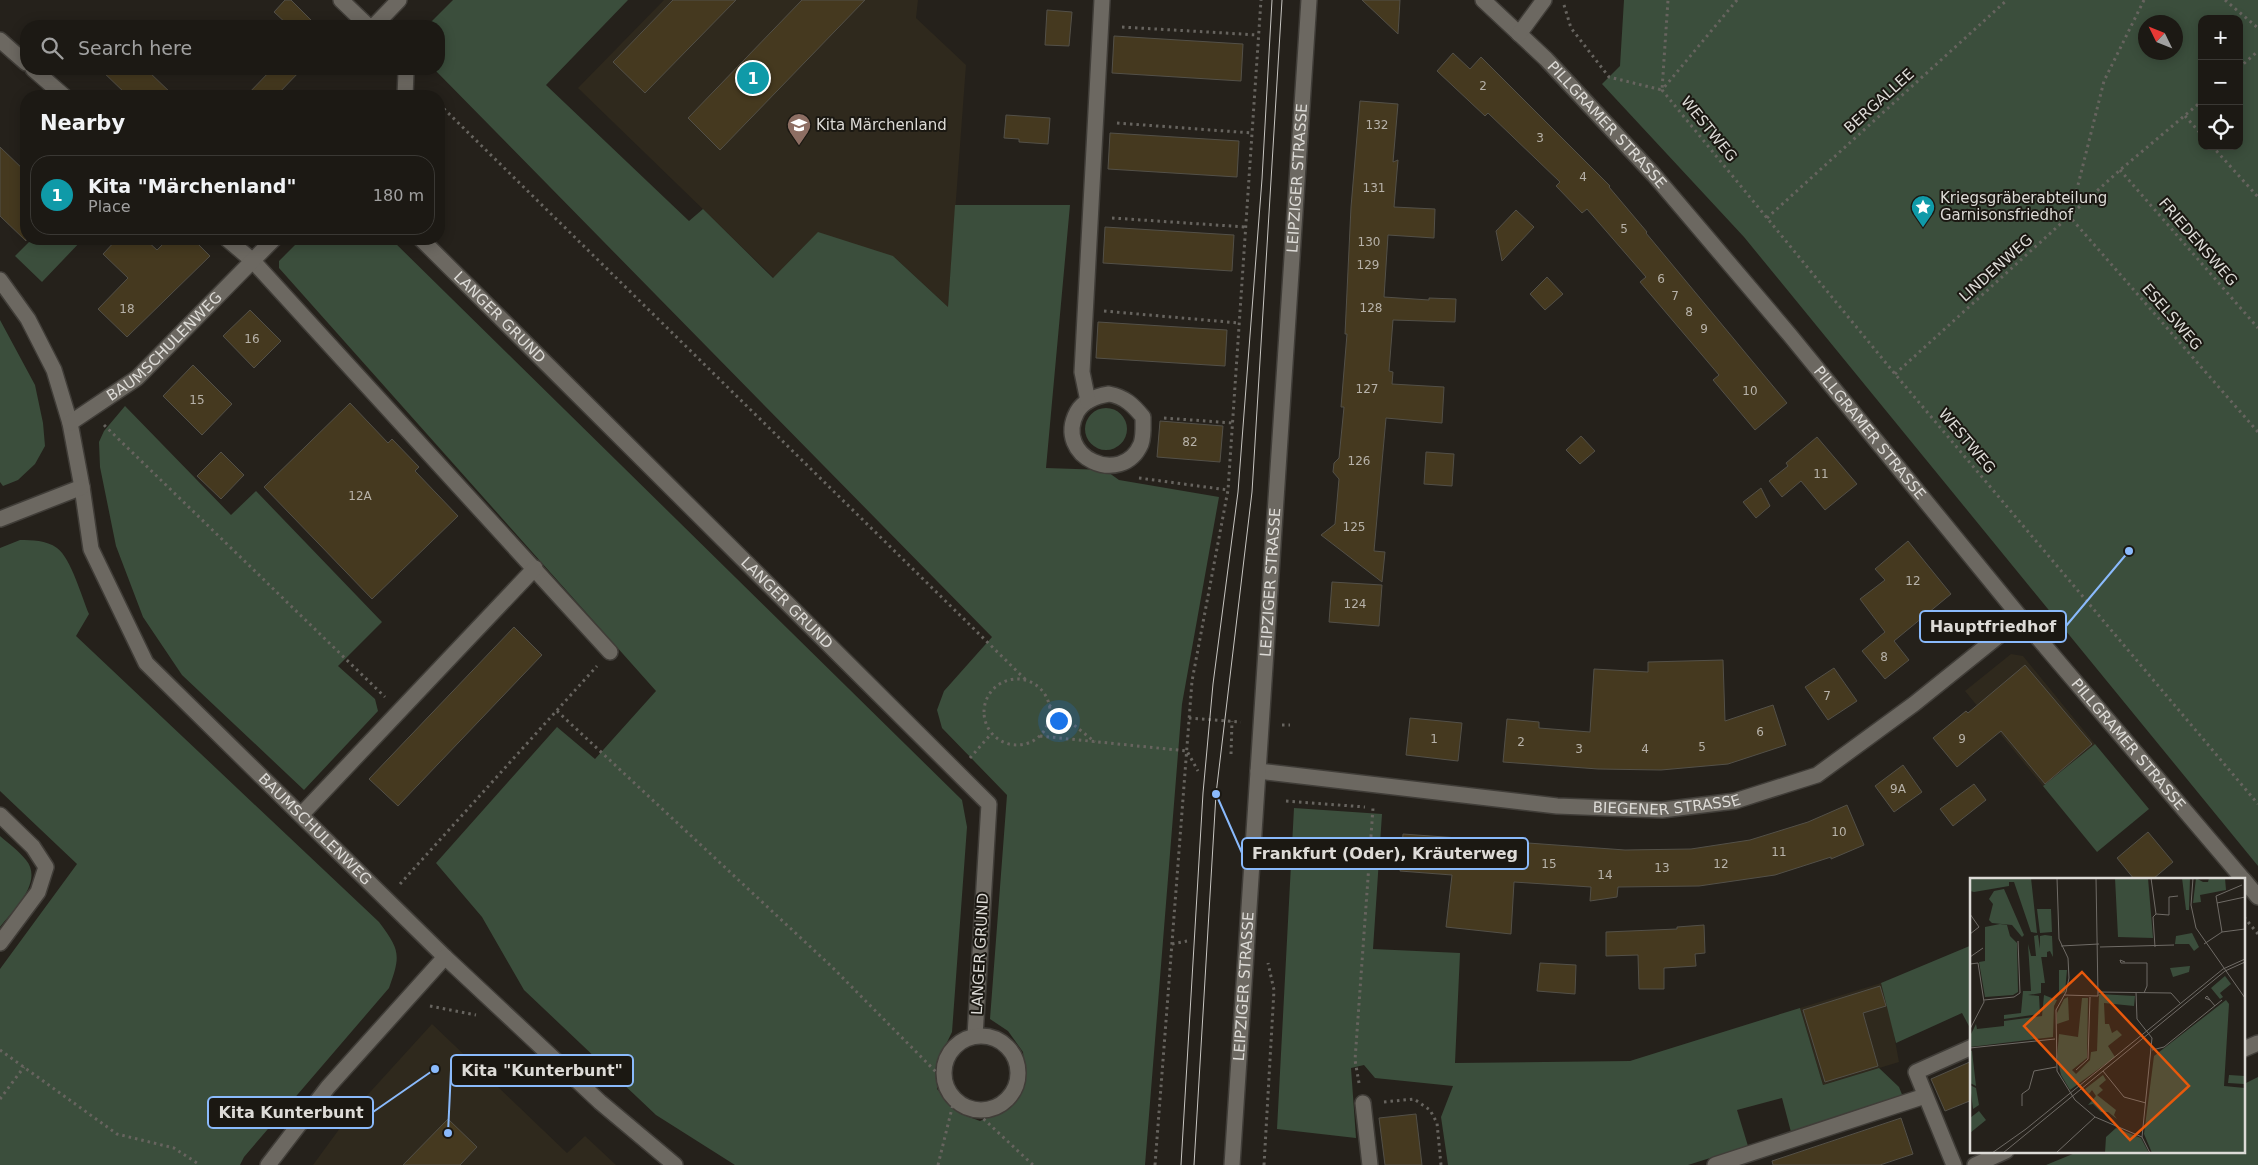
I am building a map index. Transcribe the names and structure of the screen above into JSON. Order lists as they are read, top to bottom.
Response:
{
  "streets": {
    "street": [
      "PILLGRAMER STRASSE",
      "LEIPZIGER STRASSE",
      "LANGER GRUND",
      "BAUMSCHULENWEG",
      "BIEGENER STRASSE"
    ],
    "path": [
      "BERGALLEE",
      "WESTWEG",
      "FRIEDENSWEG",
      "LINDENWEG",
      "ESELSWEG"
    ]
  },
  "crossings": [
    ["BERGALLEE", "WESTWEG"],
    ["PILLGRAMER STRASSE", "BIEGENER STRASSE"],
    ["WESTWEG", "LINDENWEG"],
    ["LEIPZIGER STRASSE", "BIEGENER STRASSE"],
    ["FRIEDENSWEG", "LINDENWEG"],
    ["LINDENWEG", "ESELSWEG"]
  ],
  "places": {
    "school or university": ["Kita Märchenland"],
    "place": ["Kriegsgräberabteilung Garnisonsfriedhof"],
    "other": [
      "Hauptfriedhof",
      "Frankfurt (Oder), Kräuterweg",
      "Kita Kunterbunt",
      "Kita \"Kunterbunt\""
    ]
  },
  "house_numbers": [
    "2",
    "132",
    "3",
    "4",
    "131",
    "5",
    "130",
    "129",
    "6",
    "7",
    "128",
    "18",
    "8",
    "9",
    "16",
    "127",
    "10",
    "15",
    "82",
    "126",
    "11",
    "12A",
    "125",
    "12",
    "124",
    "8",
    "7",
    "6",
    "1",
    "9",
    "2",
    "5",
    "3",
    "4",
    "9A",
    "10",
    "11",
    "15",
    "12",
    "13",
    "14"
  ],
  "north": "top left",
  "page": {
    "map_buttons": ["+", "−"],
    "search": "Search here",
    "pins": "1",
    "heading": "Nearby",
    "list": [
      {
        "mark": "1",
        "name": "Kita \"Märchenland\"",
        "note": "Place",
        "value": "180 m"
      }
    ]
  }
}
